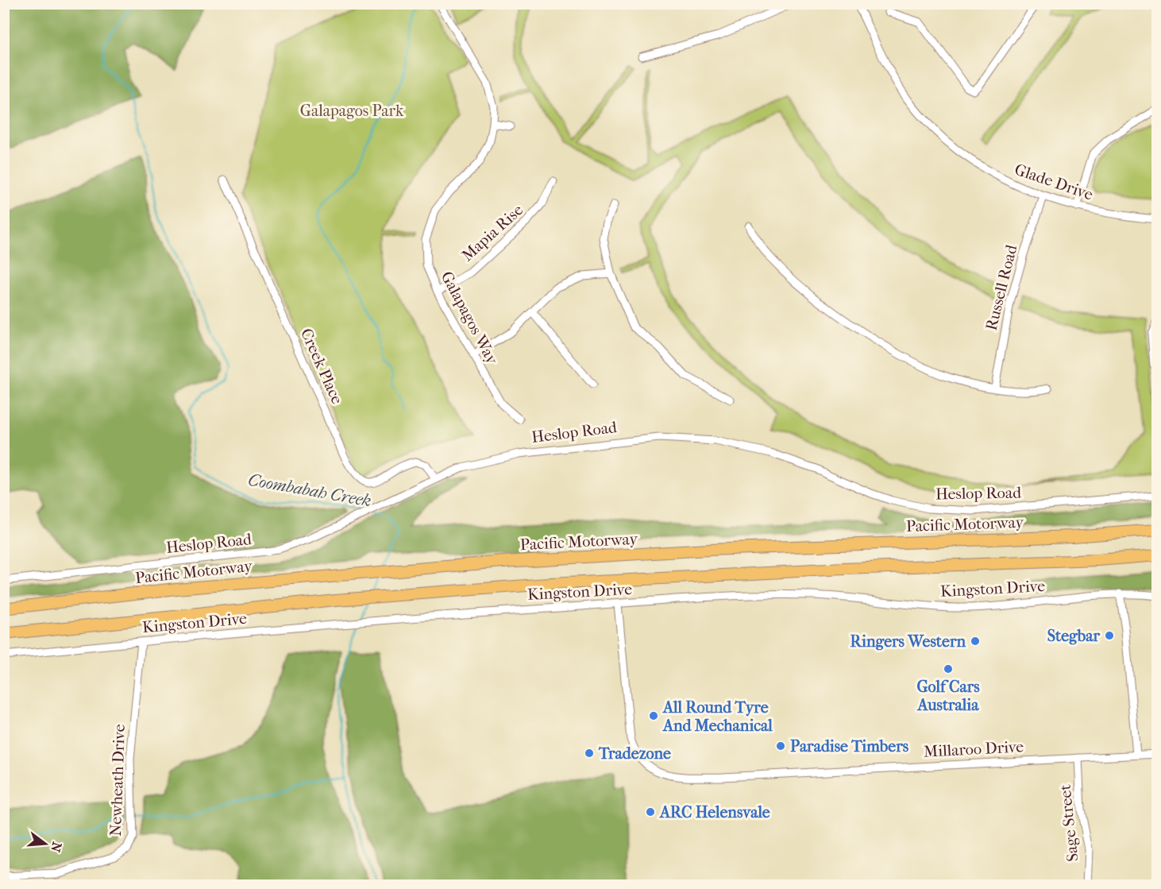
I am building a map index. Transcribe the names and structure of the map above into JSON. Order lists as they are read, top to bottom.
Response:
{
  "streets": {
    "highway": ["Pacific Motorway"],
    "street": [
      "Glade Drive",
      "Mapia Rise",
      "Russell Road",
      "Galapagos Way",
      "Creek Place",
      "Heslop Road",
      "Kingston Drive",
      "Millaroo Drive",
      "Newheath Drive",
      "Sage Street"
    ]
  },
  "crossings": [
    ["Glade Drive", "Russell Road"],
    ["Mapia Rise", "Galapagos Way"],
    ["Creek Place", "Heslop Road"],
    ["Kingston Drive", "Millaroo Drive"],
    ["Kingston Drive", "Newheath Drive"],
    ["Millaroo Drive", "Sage Street"]
  ],
  "water": ["Coombabah Creek"],
  "parks": ["Galapagos Park"],
  "places": [
    "Stegbar",
    "Ringers Western",
    "Golf Cars Australia",
    "All Round Tyre And Mechanical",
    "Paradise Timbers",
    "Tradezone",
    "ARC Helensvale"
  ],
  "north": "right"
}
